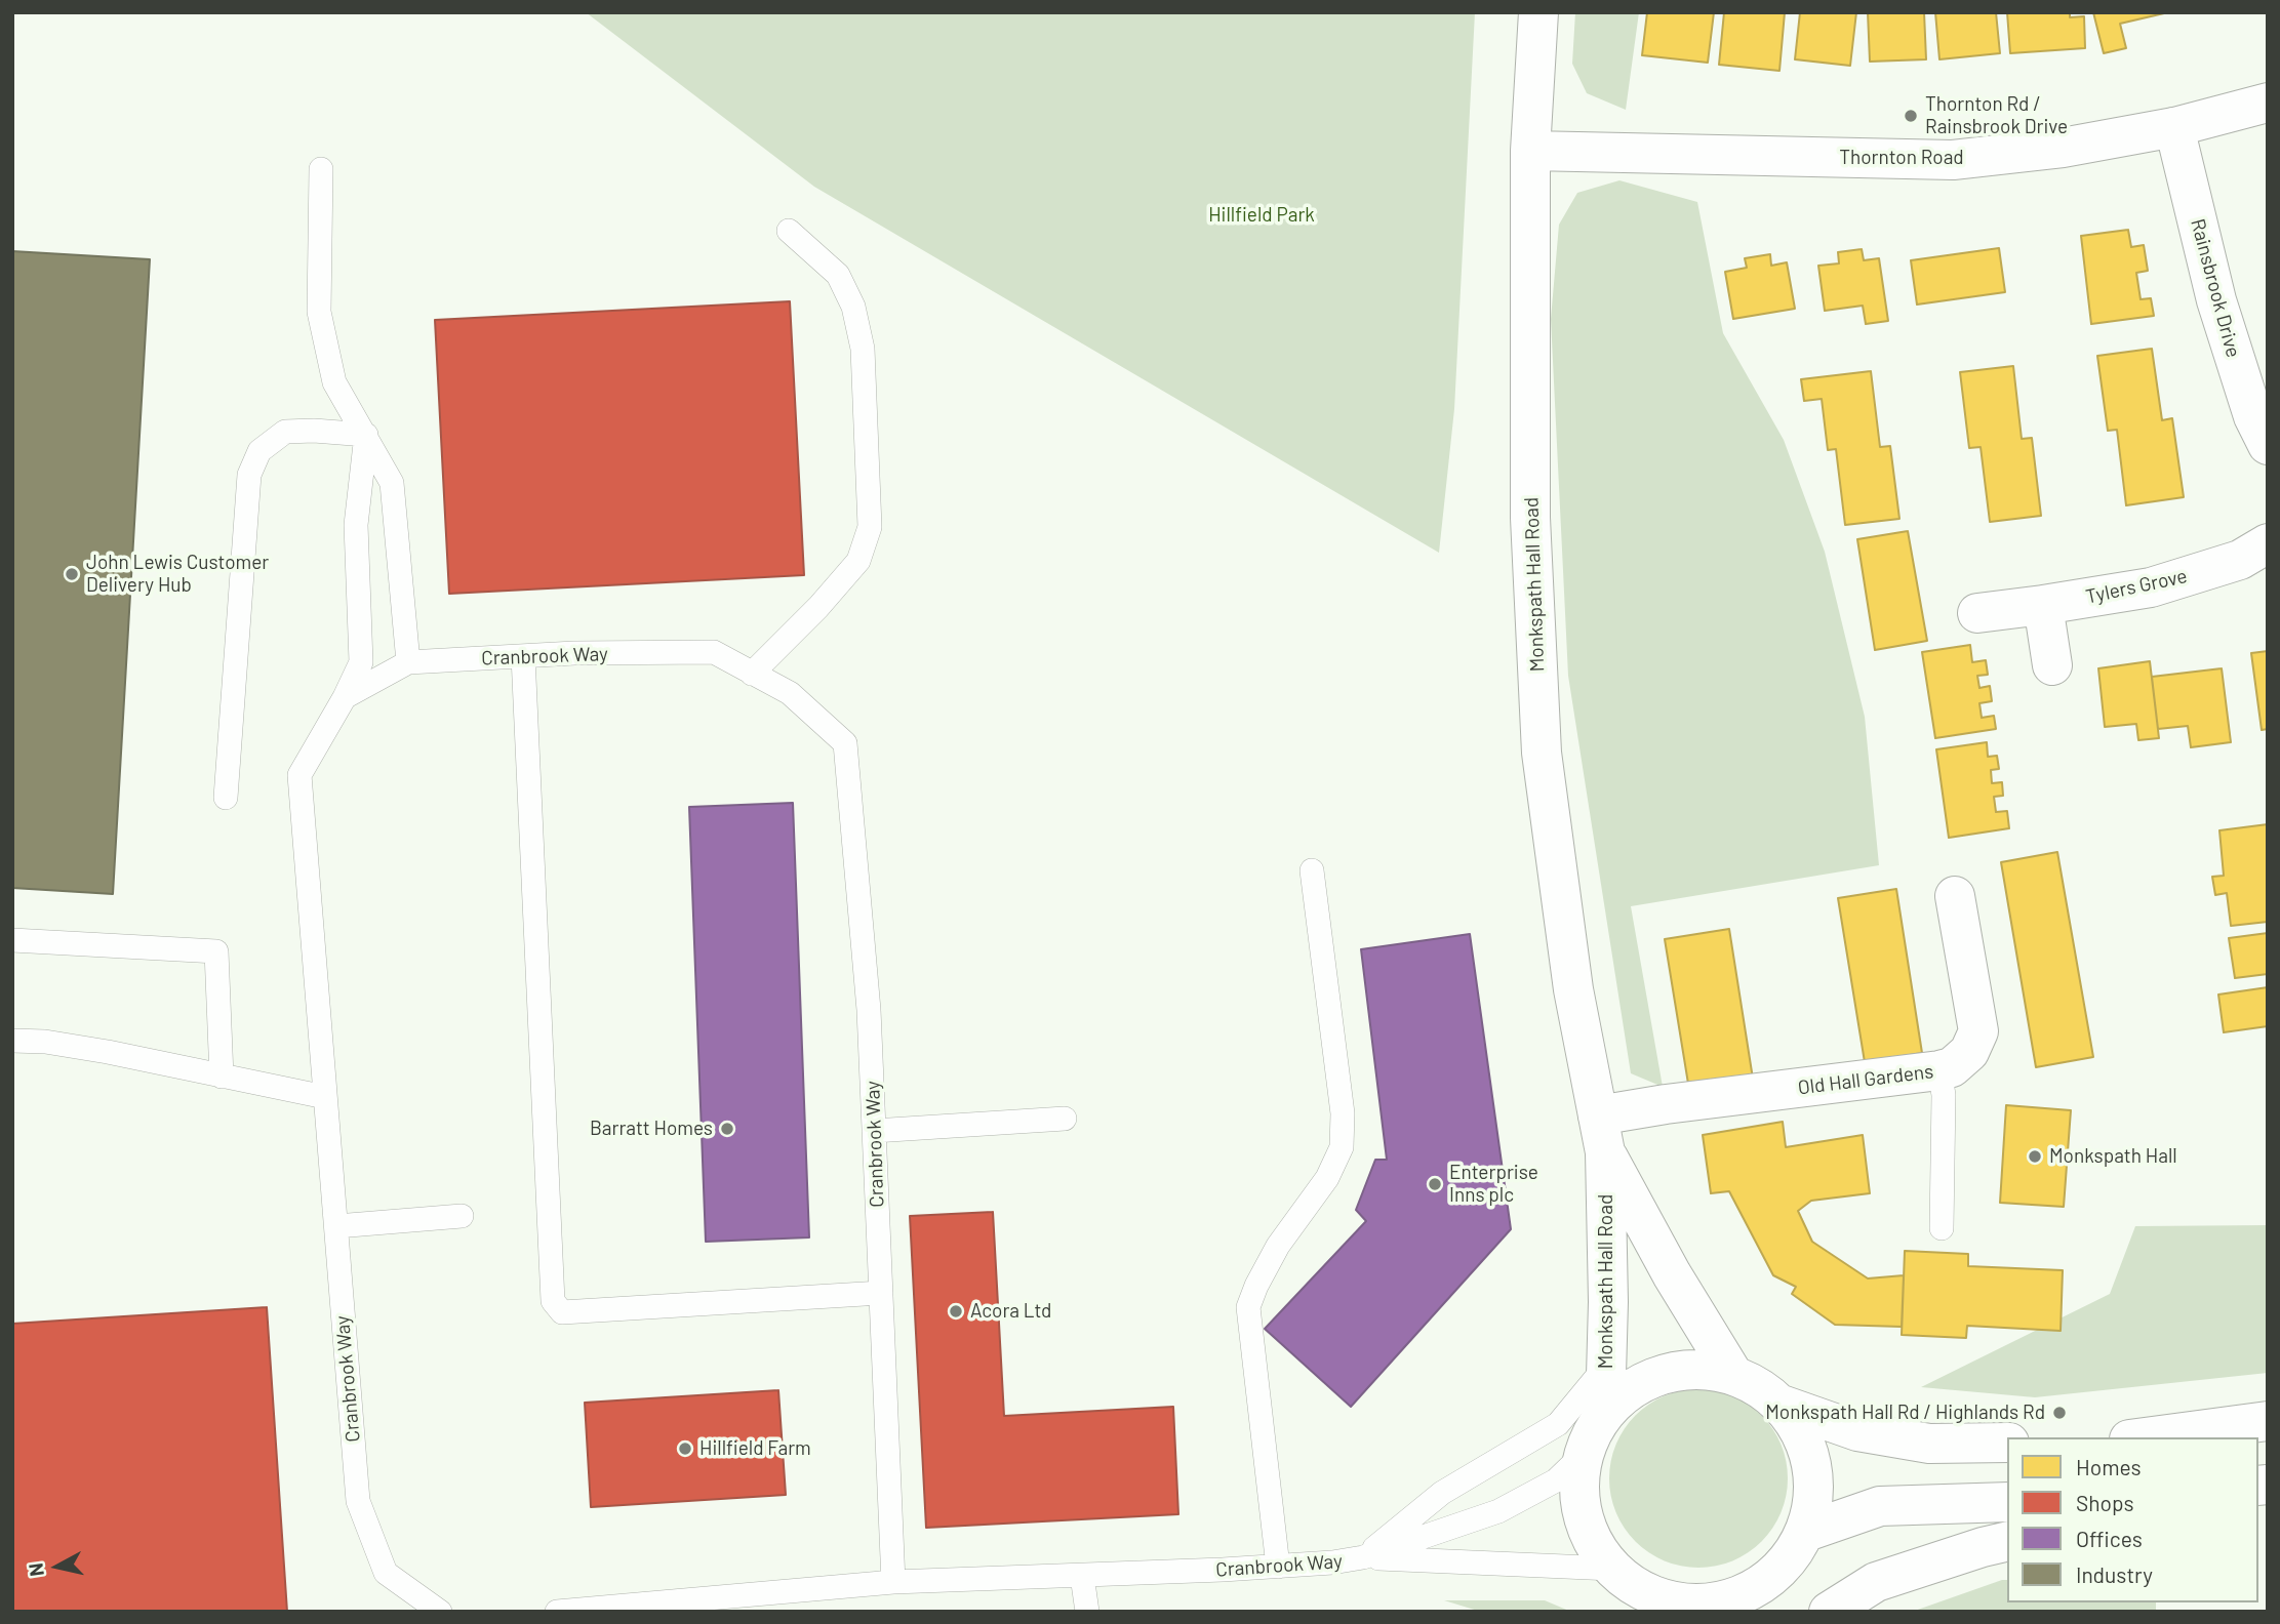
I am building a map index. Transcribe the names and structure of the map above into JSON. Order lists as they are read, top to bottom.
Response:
{
  "streets": {
    "street": [
      "Thornton Road",
      "Rainsbrook Drive",
      "Monkspath Hall Road",
      "Tylers Grove",
      "Old Hall Gardens"
    ],
    "lane": ["Cranbrook Way"]
  },
  "crossings": [
    ["Thornton Road", "Rainsbrook Drive"],
    ["Thornton Road", "Monkspath Hall Road"],
    ["Monkspath Hall Road", "Old Hall Gardens"]
  ],
  "parks": ["Hillfield Park"],
  "places": [
    "Thornton Rd / Rainsbrook Drive",
    "John Lewis Customer Delivery Hub",
    "Barratt Homes",
    "Monkspath Hall",
    "Enterprise Inns plc",
    "Acora Ltd",
    "Monkspath Hall Rd / Highlands Rd",
    "Hillfield Farm"
  ],
  "legend": [
    "Homes",
    "Shops",
    "Offices",
    "Industry"
  ],
  "north": "left"
}
